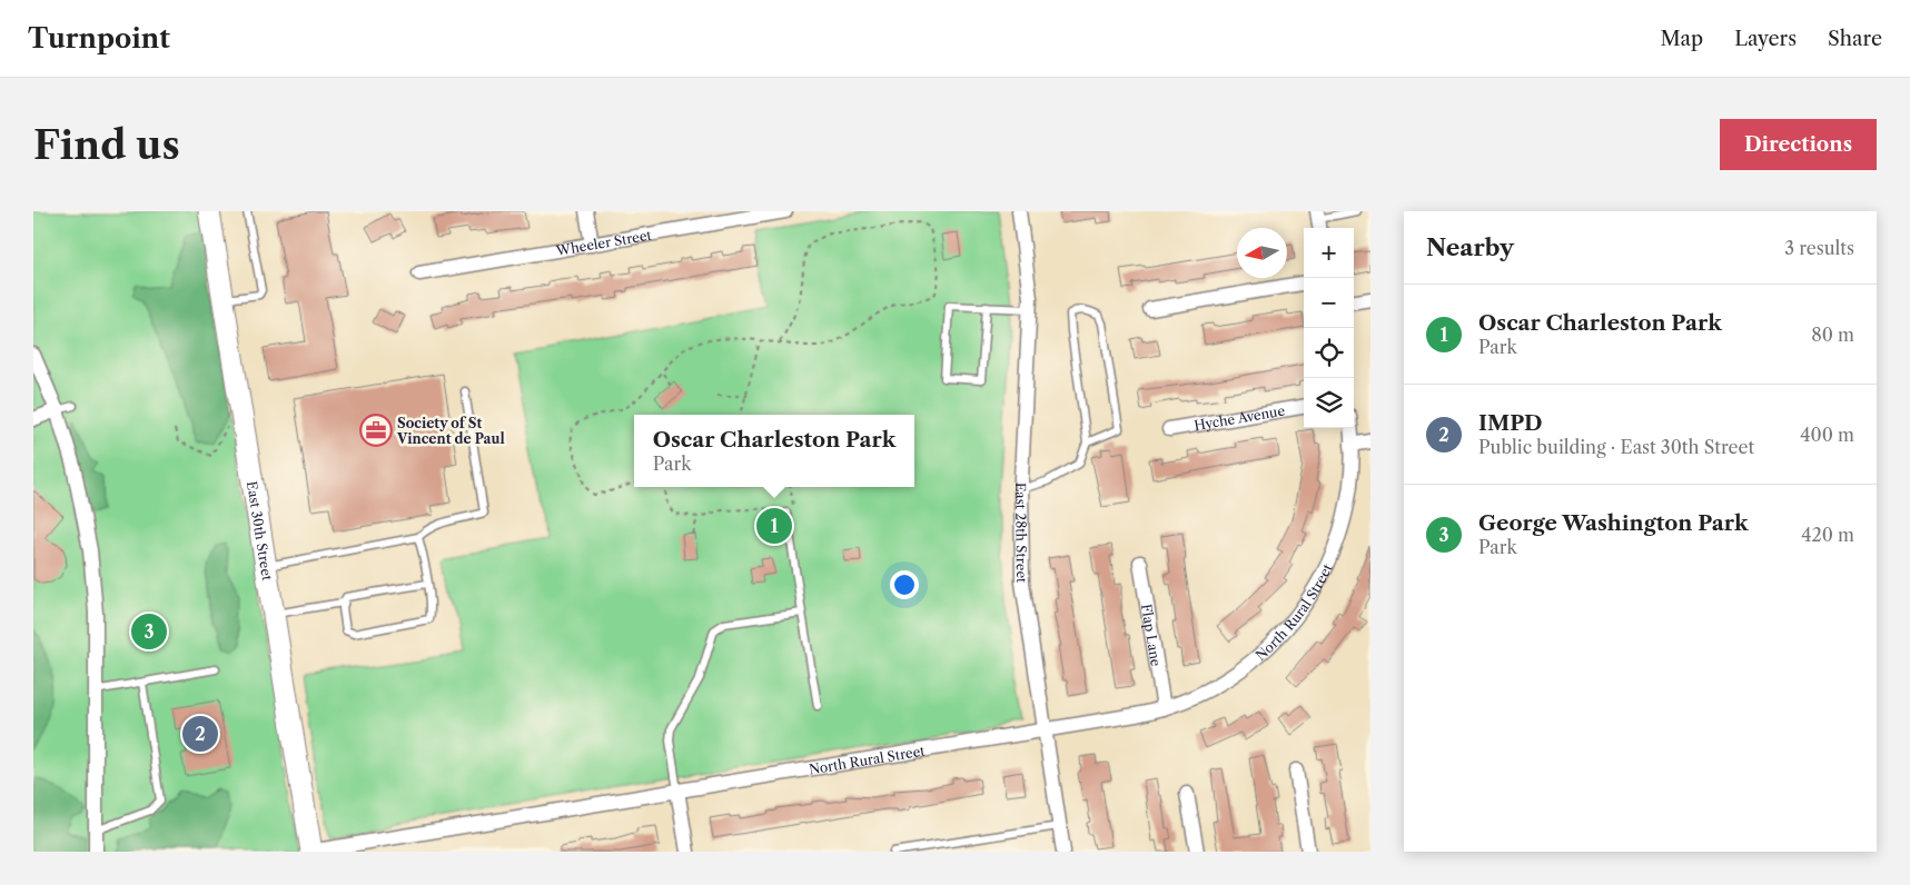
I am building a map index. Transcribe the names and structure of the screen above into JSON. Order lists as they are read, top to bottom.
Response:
{
  "streets": {
    "main road": ["East 30th Street"],
    "street": [
      "Wheeler Street",
      "Hyche Avenue",
      "East 28th Street",
      "North Rural Street",
      "Flap Lane"
    ]
  },
  "crossings": [
    ["East 30th Street", "North Rural Street"],
    ["East 28th Street", "North Rural Street"],
    ["North Rural Street", "Flap Lane"]
  ],
  "places": {
    "office": ["Society of St Vincent de Paul"]
  },
  "north": "left",
  "page": {
    "header": "Turnpoint",
    "nav": ["Map", "Layers", "Share"],
    "buttons": "Directions",
    "title": "Find us",
    "heading": ["Nearby", "3 results"],
    "map_buttons": ["+", "−"],
    "list": [
      {
        "mark": "1",
        "name": "Oscar Charleston Park",
        "note": "Park",
        "value": "80 m"
      },
      {
        "mark": "2",
        "name": "IMPD",
        "note": "Public building · East 30th Street",
        "value": "400 m"
      },
      {
        "mark": "3",
        "name": "George Washington Park",
        "note": "Park",
        "value": "420 m"
      }
    ],
    "popup": ["Oscar Charleston Park", "Park"],
    "pins": ["1", "3", "2"]
  }
}
